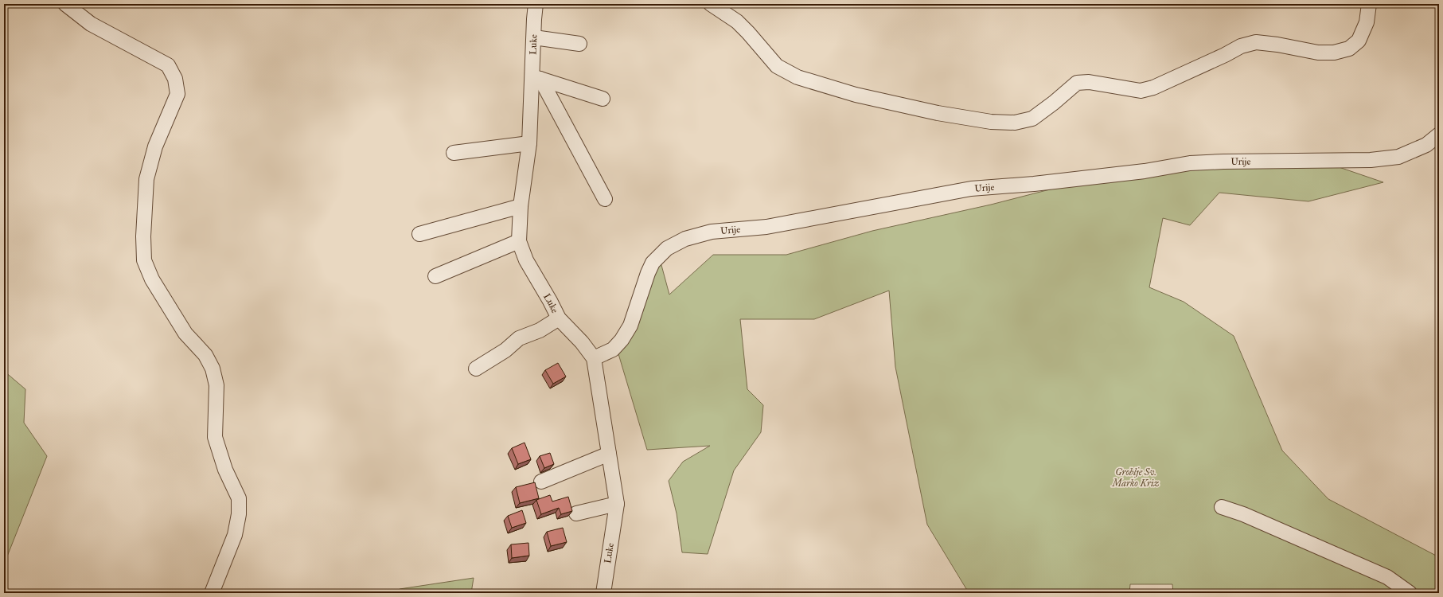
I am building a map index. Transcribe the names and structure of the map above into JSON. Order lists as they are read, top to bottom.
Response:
{
  "streets": {
    "street": ["Luke", "Urije"]
  },
  "crossings": [
    ["Luke", "Urije"]
  ],
  "parks": ["Groblje Sv. Marko Kriz"]
}
